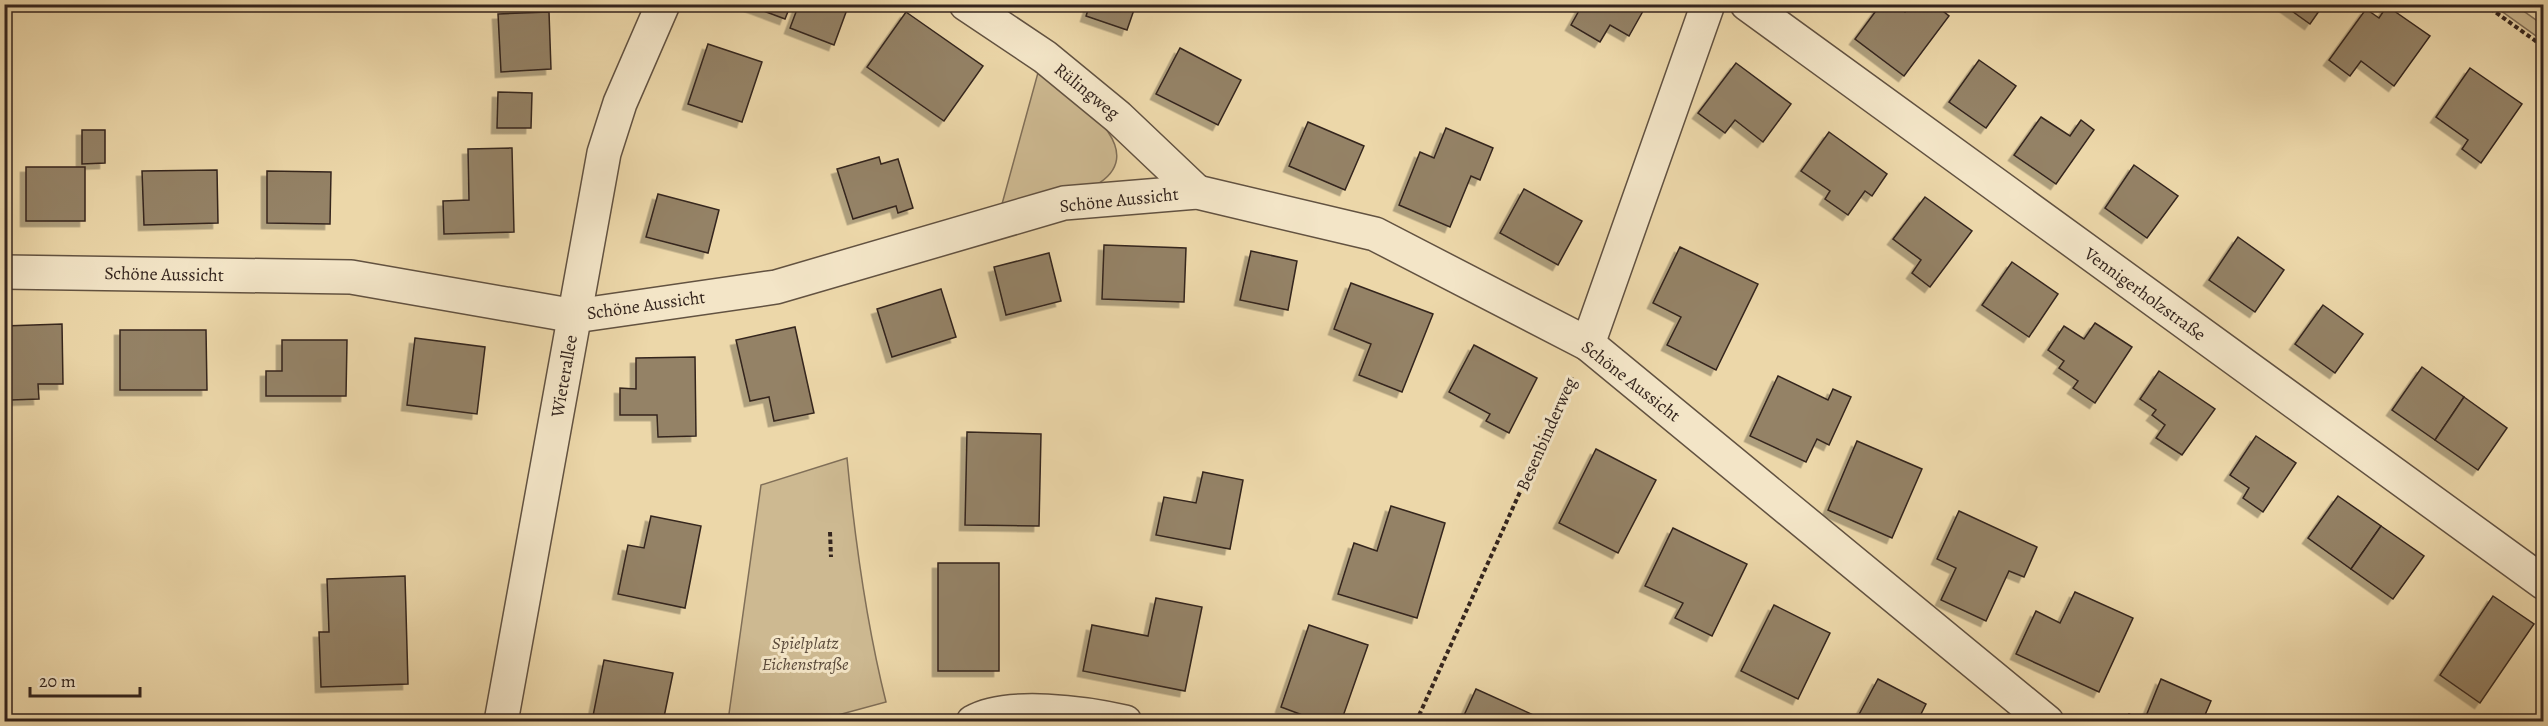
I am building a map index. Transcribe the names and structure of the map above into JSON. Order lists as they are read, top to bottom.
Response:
{
  "streets": {
    "street": [
      "Rülingweg",
      "Schöne Aussicht",
      "Vennigerholzstraße",
      "Wieterallee"
    ],
    "path": ["Besenbinderweg"]
  },
  "crossings": [
    ["Rülingweg", "Schöne Aussicht"],
    ["Schöne Aussicht", "Wieterallee"],
    ["Schöne Aussicht", "Besenbinderweg"]
  ],
  "parks": ["Spielplatz Eichenstraße"],
  "scale_bar": "20 m"
}
